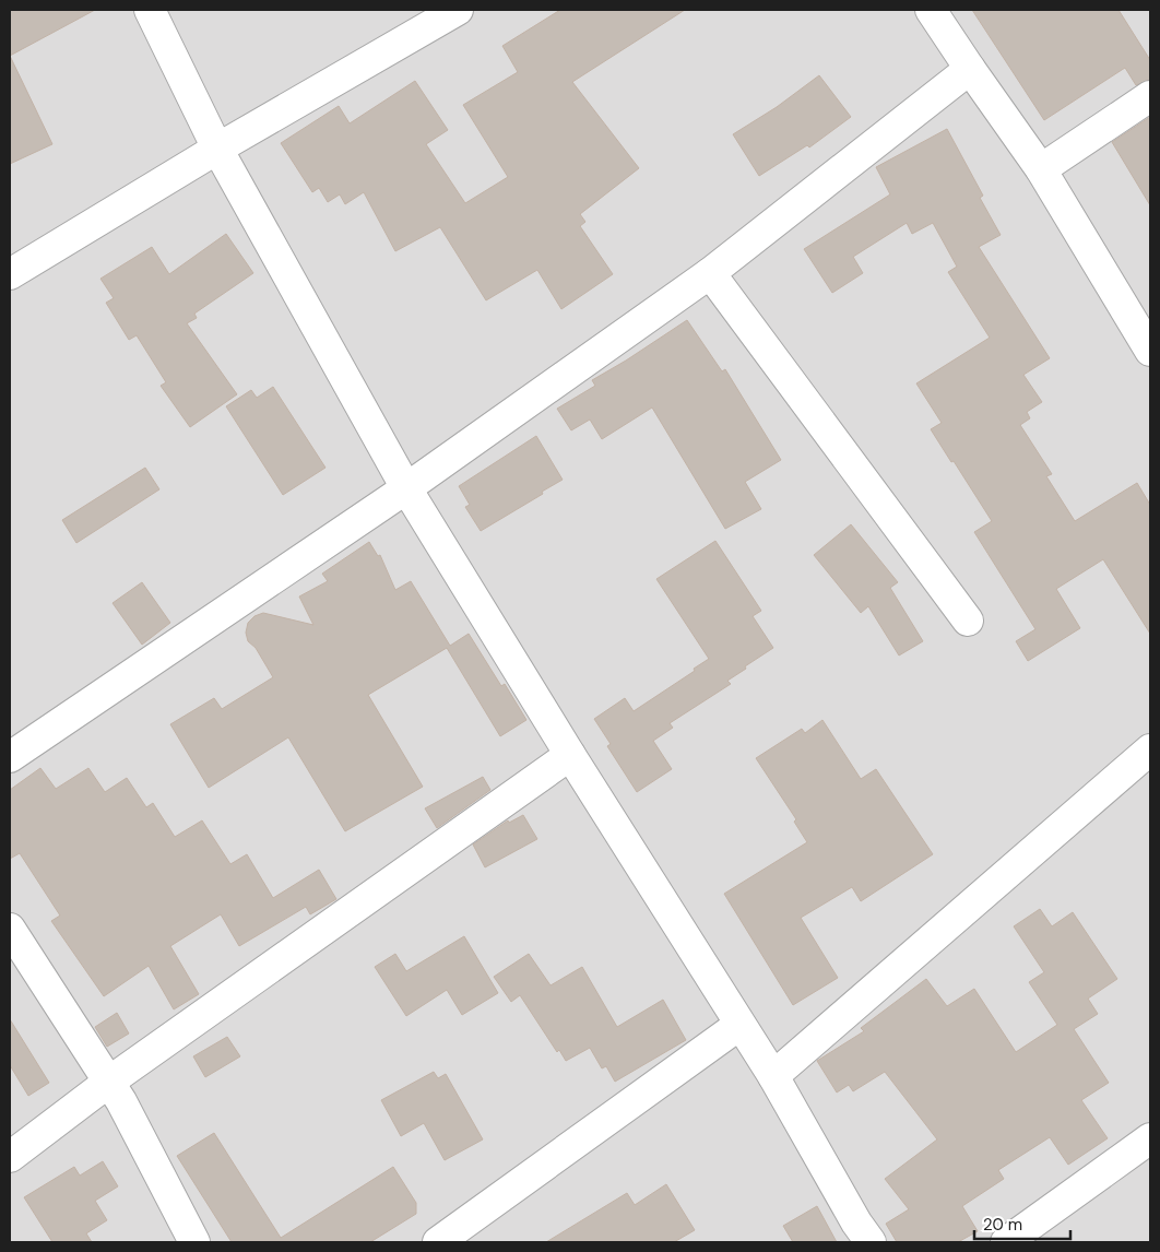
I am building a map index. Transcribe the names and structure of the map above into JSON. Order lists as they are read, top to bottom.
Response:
{
  "scale_bar": "20 m"
}
